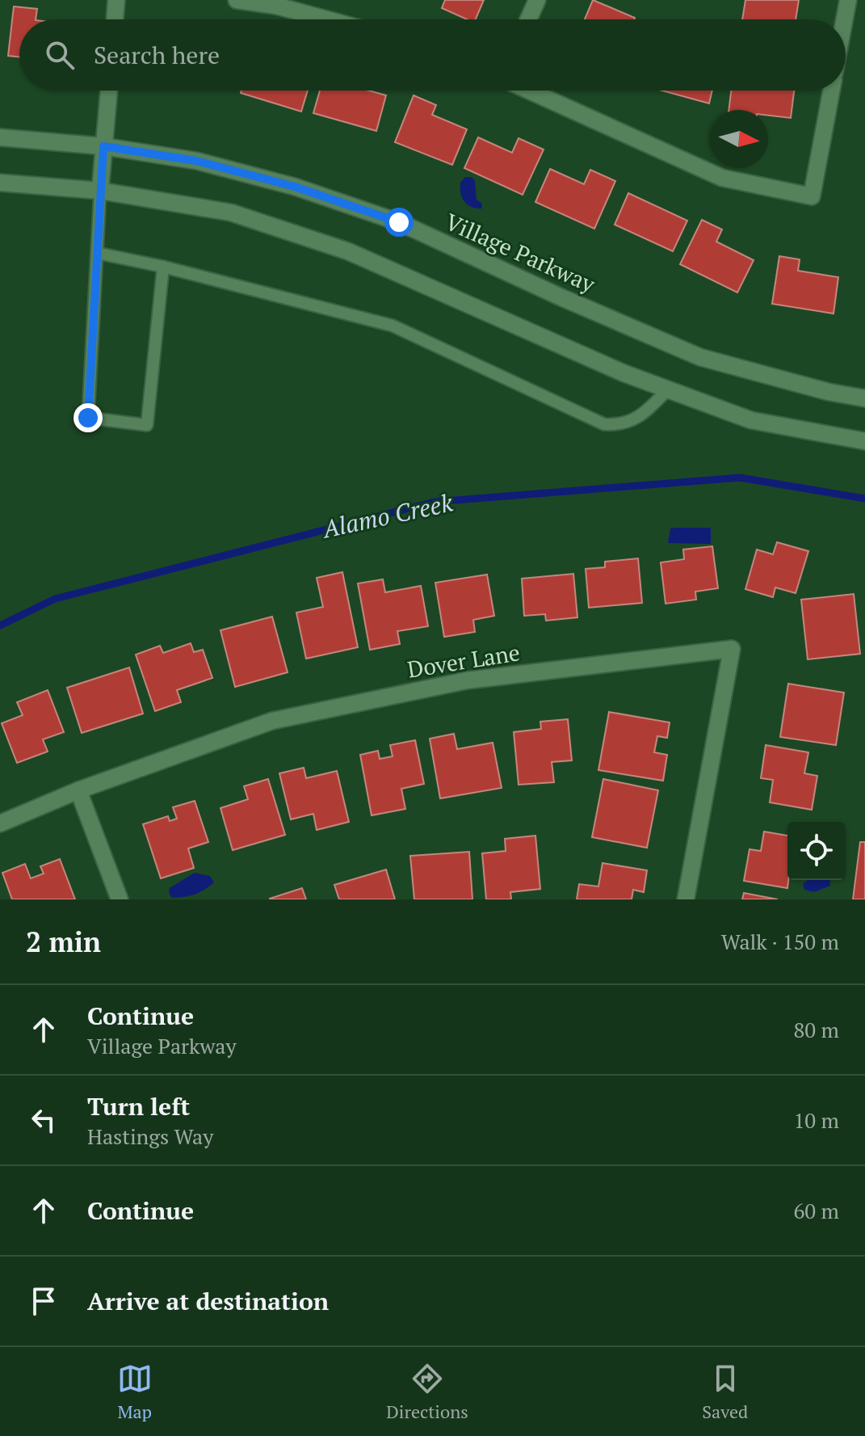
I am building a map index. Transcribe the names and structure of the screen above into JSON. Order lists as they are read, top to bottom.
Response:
{
  "streets": {
    "street": ["Village Parkway", "Dover Lane"]
  },
  "water": ["Alamo Creek"],
  "north": "right",
  "page": {
    "search": "Search here",
    "heading": ["2 min", "Walk · 150 m"],
    "list": [
      ["Continue", "Village Parkway", "80 m"],
      ["Turn left", "Hastings Way", "10 m"],
      ["Continue", "60 m"],
      "Arrive at destination"
    ],
    "nav": ["Map", "Directions", "Saved"]
  }
}
